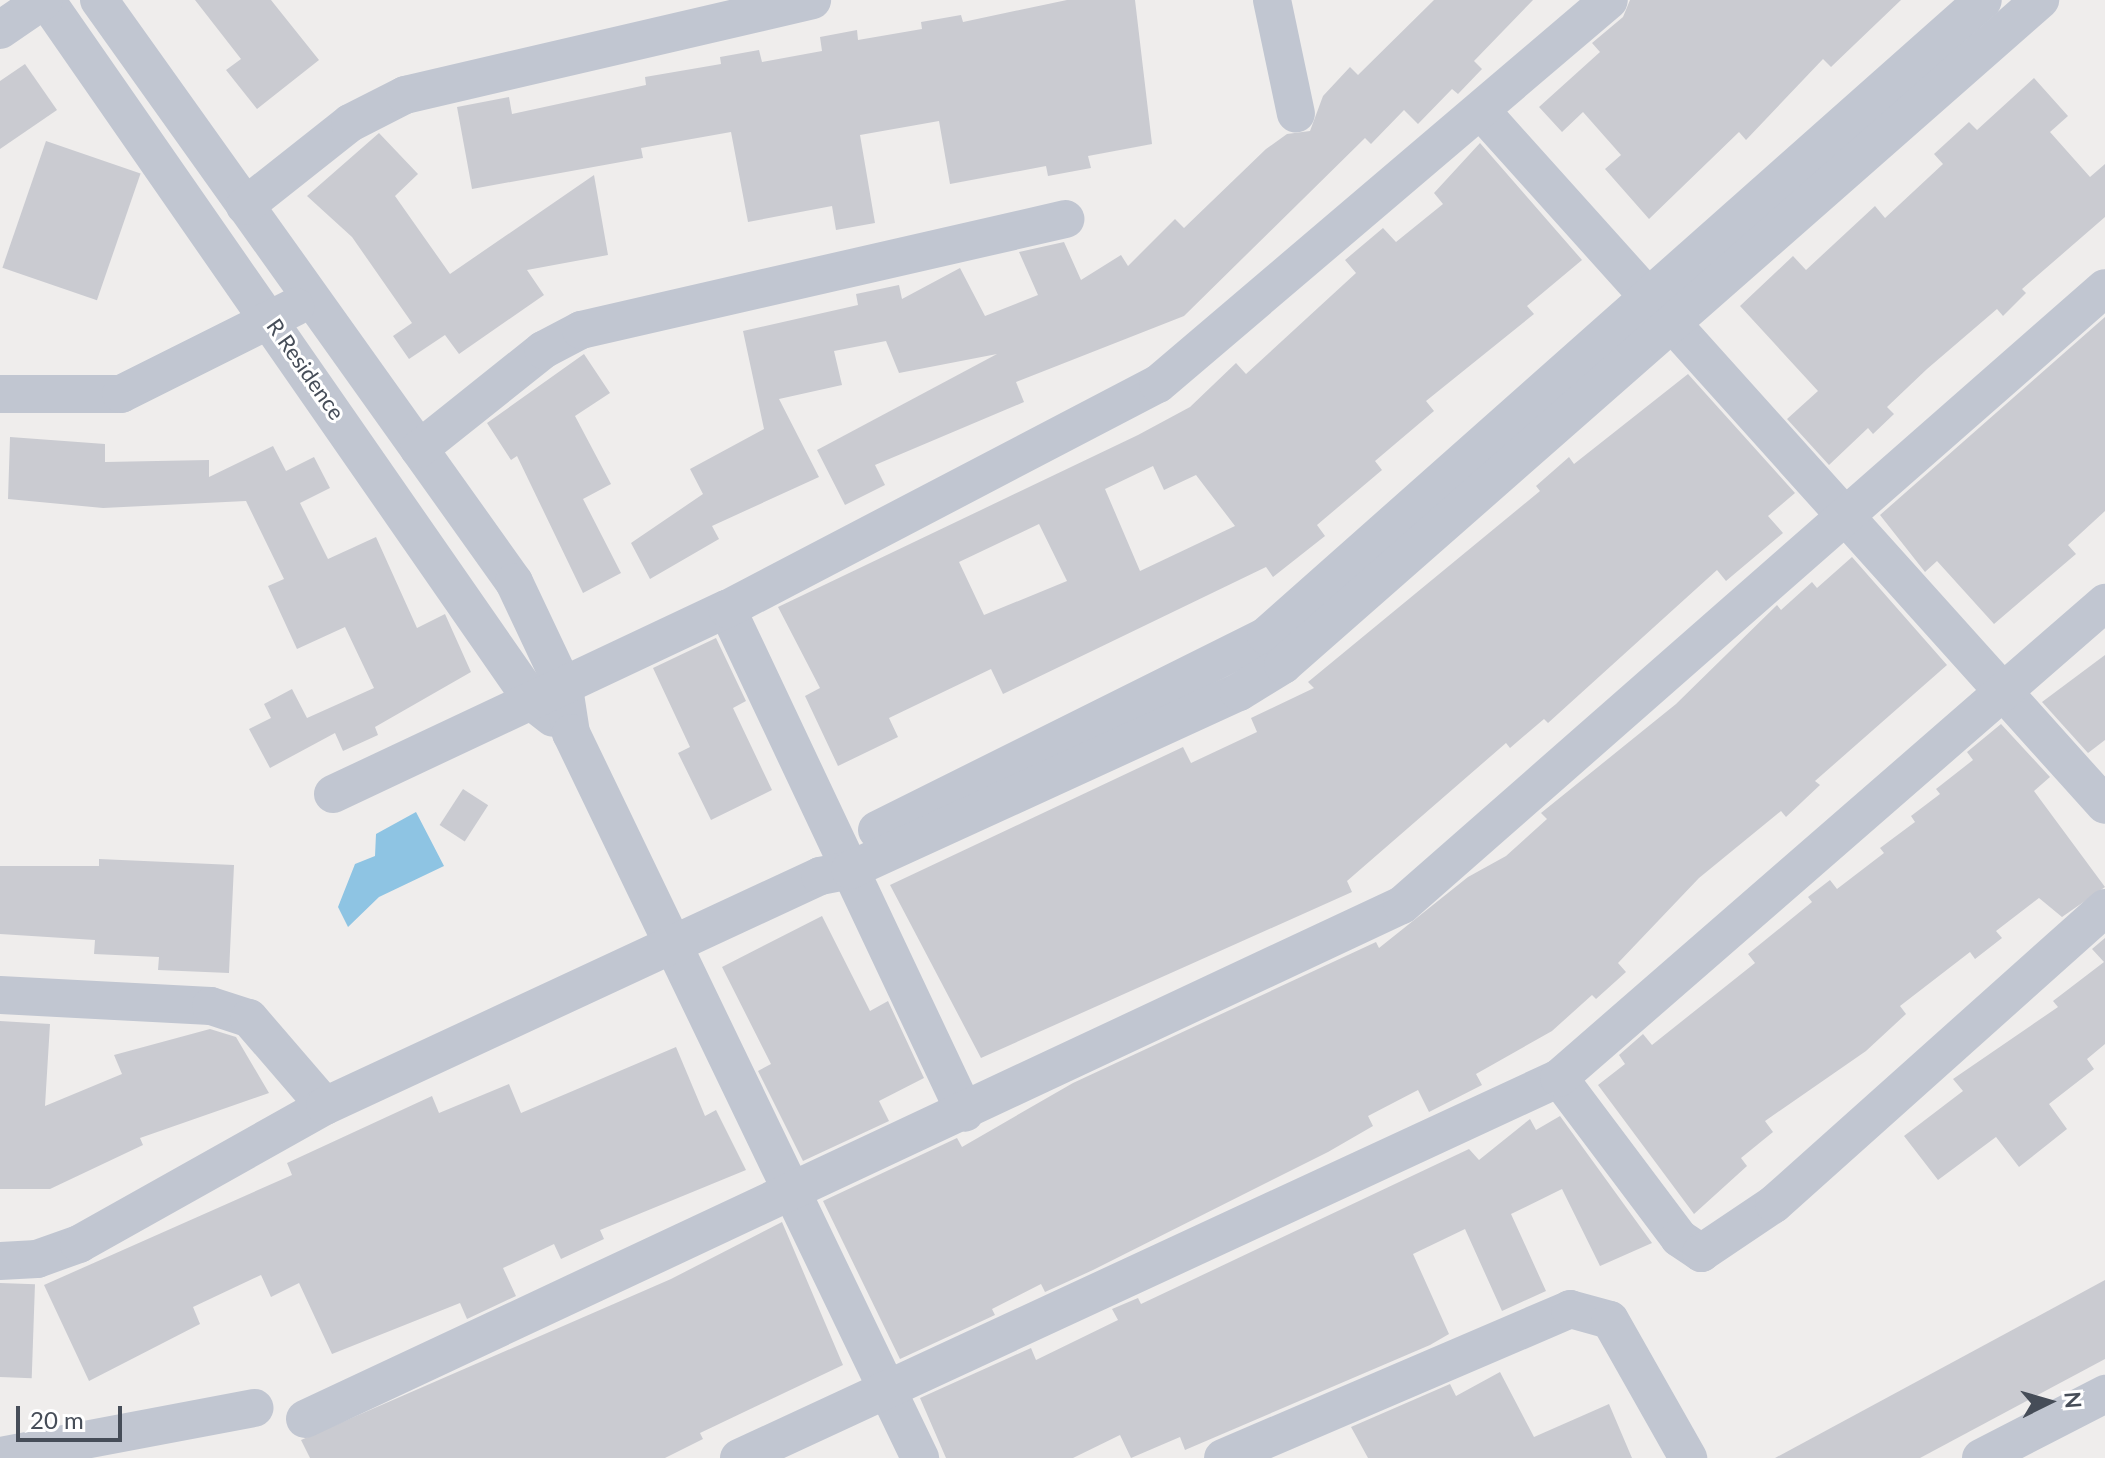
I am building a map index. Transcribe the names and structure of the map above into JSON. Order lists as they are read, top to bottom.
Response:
{
  "streets": {
    "street": ["R Residence"]
  },
  "scale_bar": "20 m",
  "north": "right"
}
